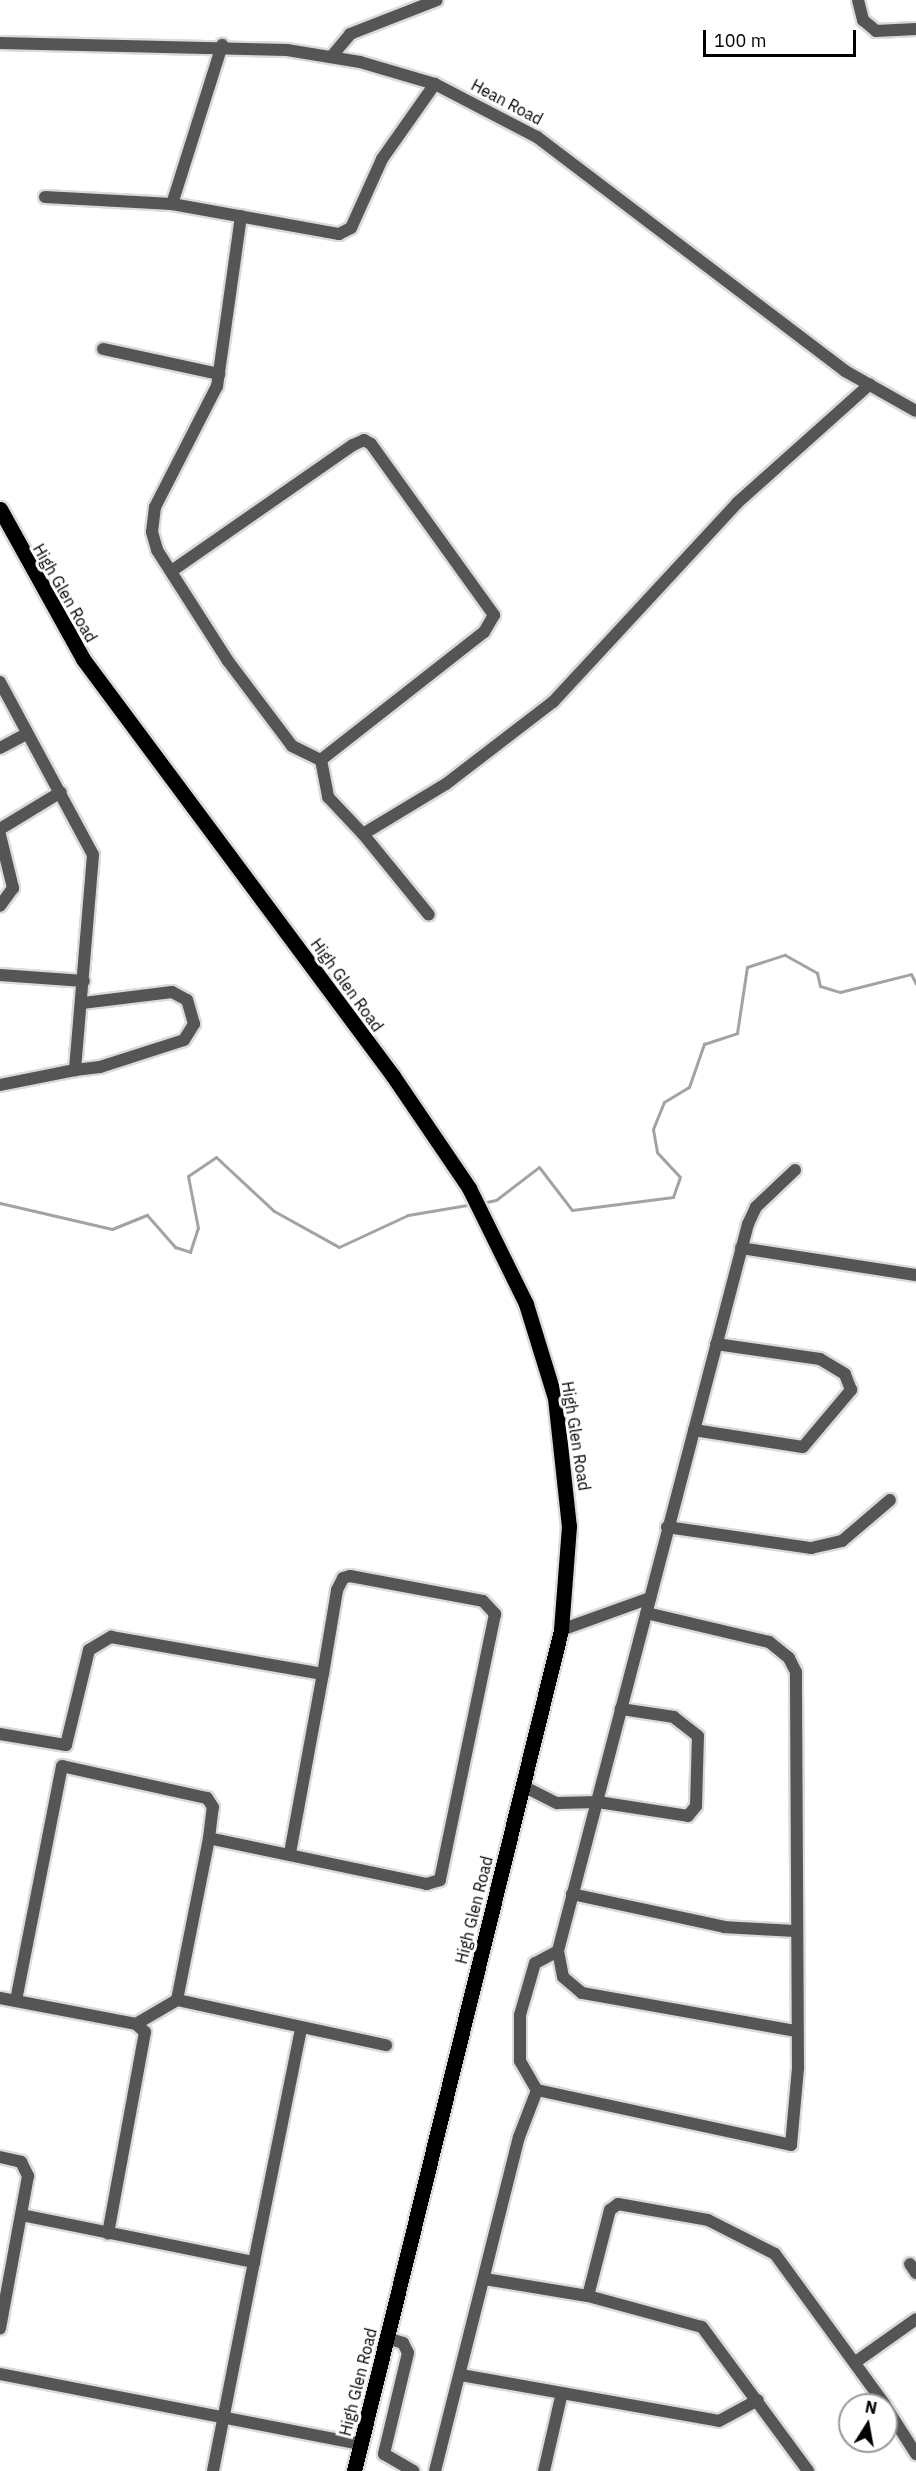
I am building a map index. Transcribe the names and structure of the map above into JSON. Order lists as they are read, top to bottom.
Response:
{
  "streets": {
    "main road": ["High Glen Road"],
    "street": ["Hean Road"]
  },
  "scale_bar": "100 m",
  "north": "top"
}
